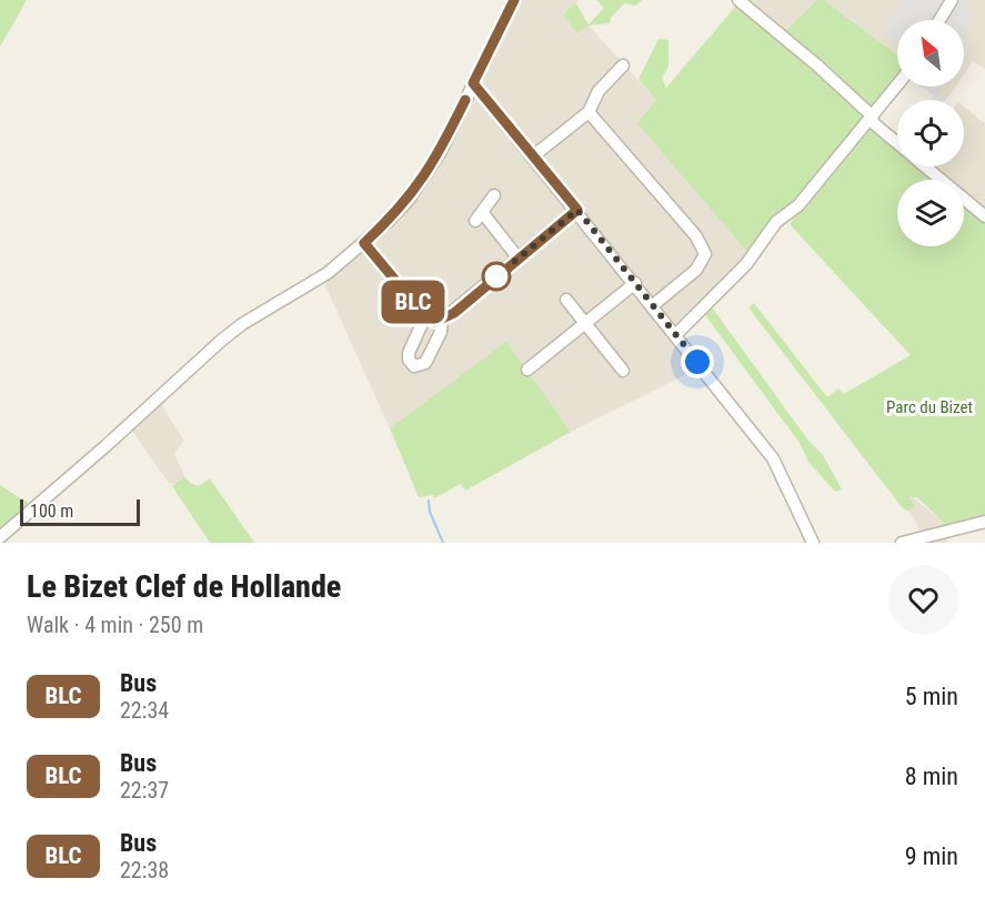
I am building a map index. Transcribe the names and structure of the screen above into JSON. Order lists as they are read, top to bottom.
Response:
{
  "parks": ["Parc du Bizet"],
  "lines": ["bus line BLC"],
  "scale_bar": "100 m",
  "north": "top left",
  "page": {
    "on_map": "BLC",
    "scale": "100 m",
    "heading": ["Le Bizet Clef de Hollande", "Walk · 4 min · 250 m"],
    "list": [
      {
        "mark": "BLC",
        "name": "Bus",
        "note": "22:34",
        "value": "5 min"
      },
      {
        "mark": "BLC",
        "name": "Bus",
        "note": "22:37",
        "value": "8 min"
      },
      {
        "mark": "BLC",
        "name": "Bus",
        "note": "22:38",
        "value": "9 min"
      }
    ]
  }
}
